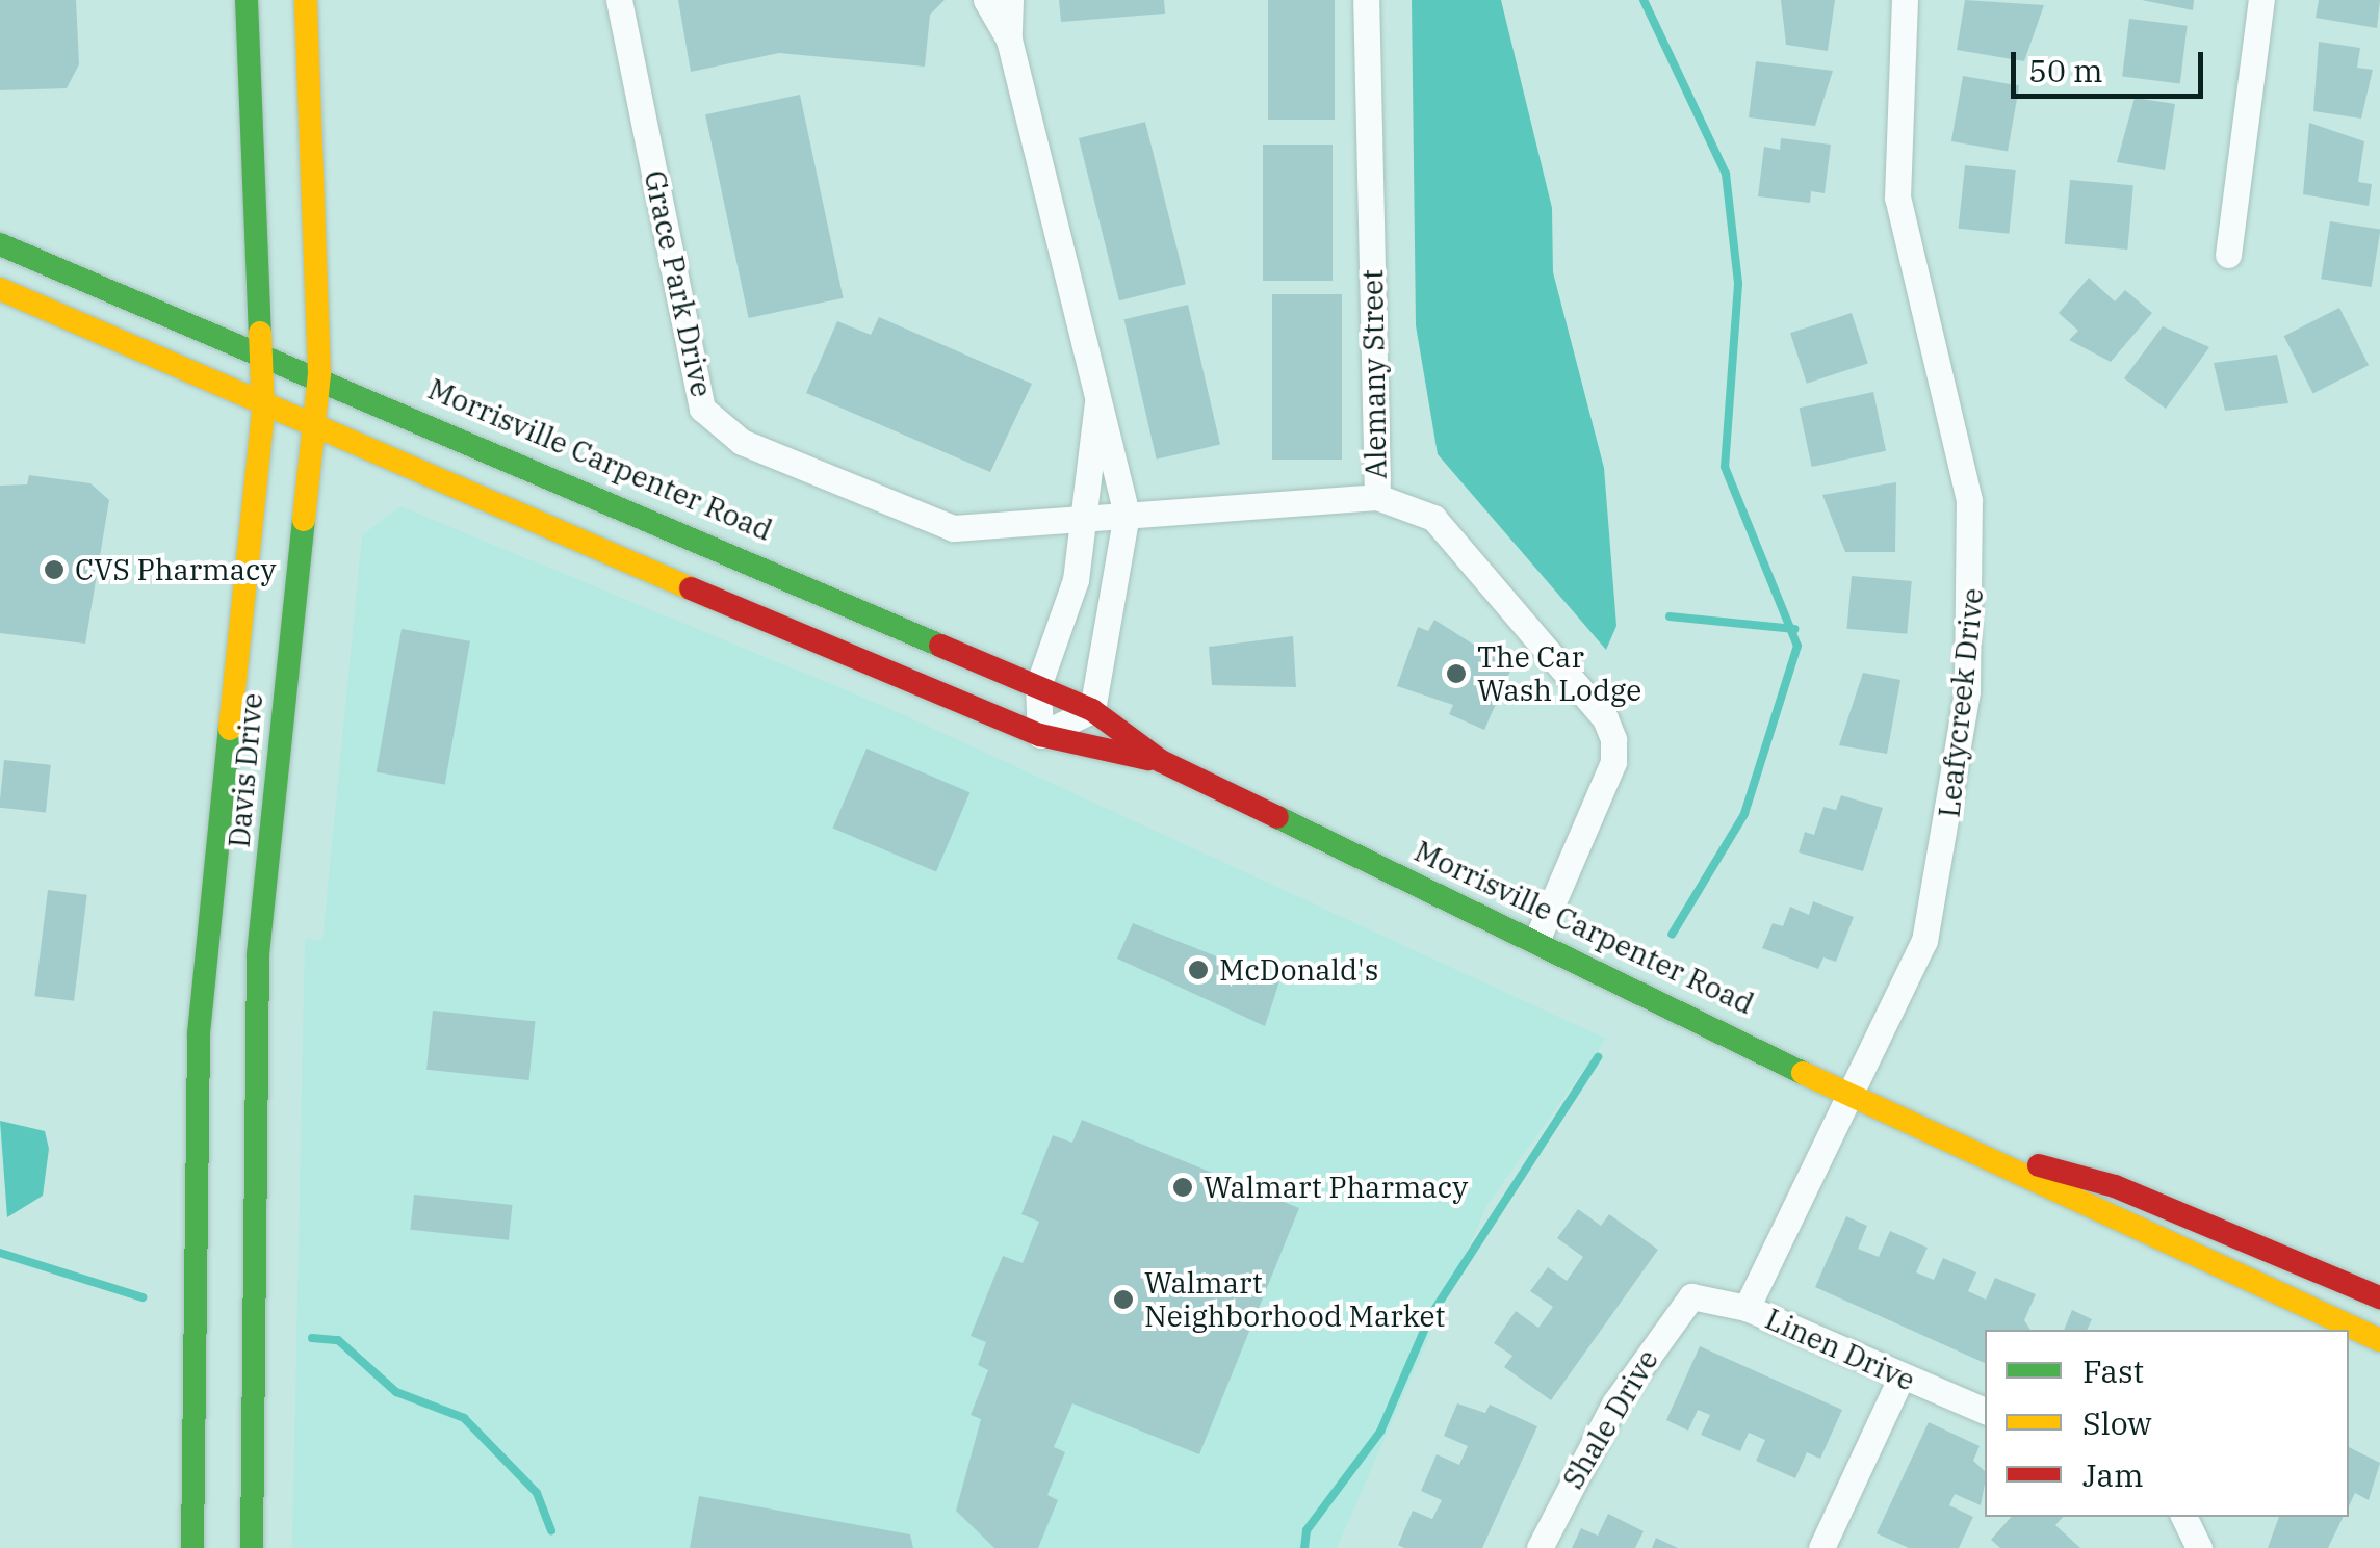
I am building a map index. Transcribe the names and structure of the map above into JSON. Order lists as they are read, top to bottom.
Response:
{
  "streets": {
    "main road": ["Morrisville Carpenter Road", "Davis Drive"],
    "street": [
      "Grace Park Drive",
      "Alemany Street",
      "Leafycreek Drive",
      "Linen Drive",
      "Shale Drive"
    ]
  },
  "crossings": [
    ["Grace Park Drive", "Alemany Street"],
    ["Morrisville Carpenter Road", "Leafycreek Drive"],
    ["Morrisville Carpenter Road", "Davis Drive"],
    ["Leafycreek Drive", "Linen Drive"],
    ["Linen Drive", "Shale Drive"]
  ],
  "places": [
    "CVS Pharmacy",
    "The Car Wash Lodge",
    "McDonald's",
    "Walmart Pharmacy",
    "Walmart Neighborhood Market"
  ],
  "legend": ["Fast", "Slow", "Jam"],
  "scale_bar": "50 m"
}
